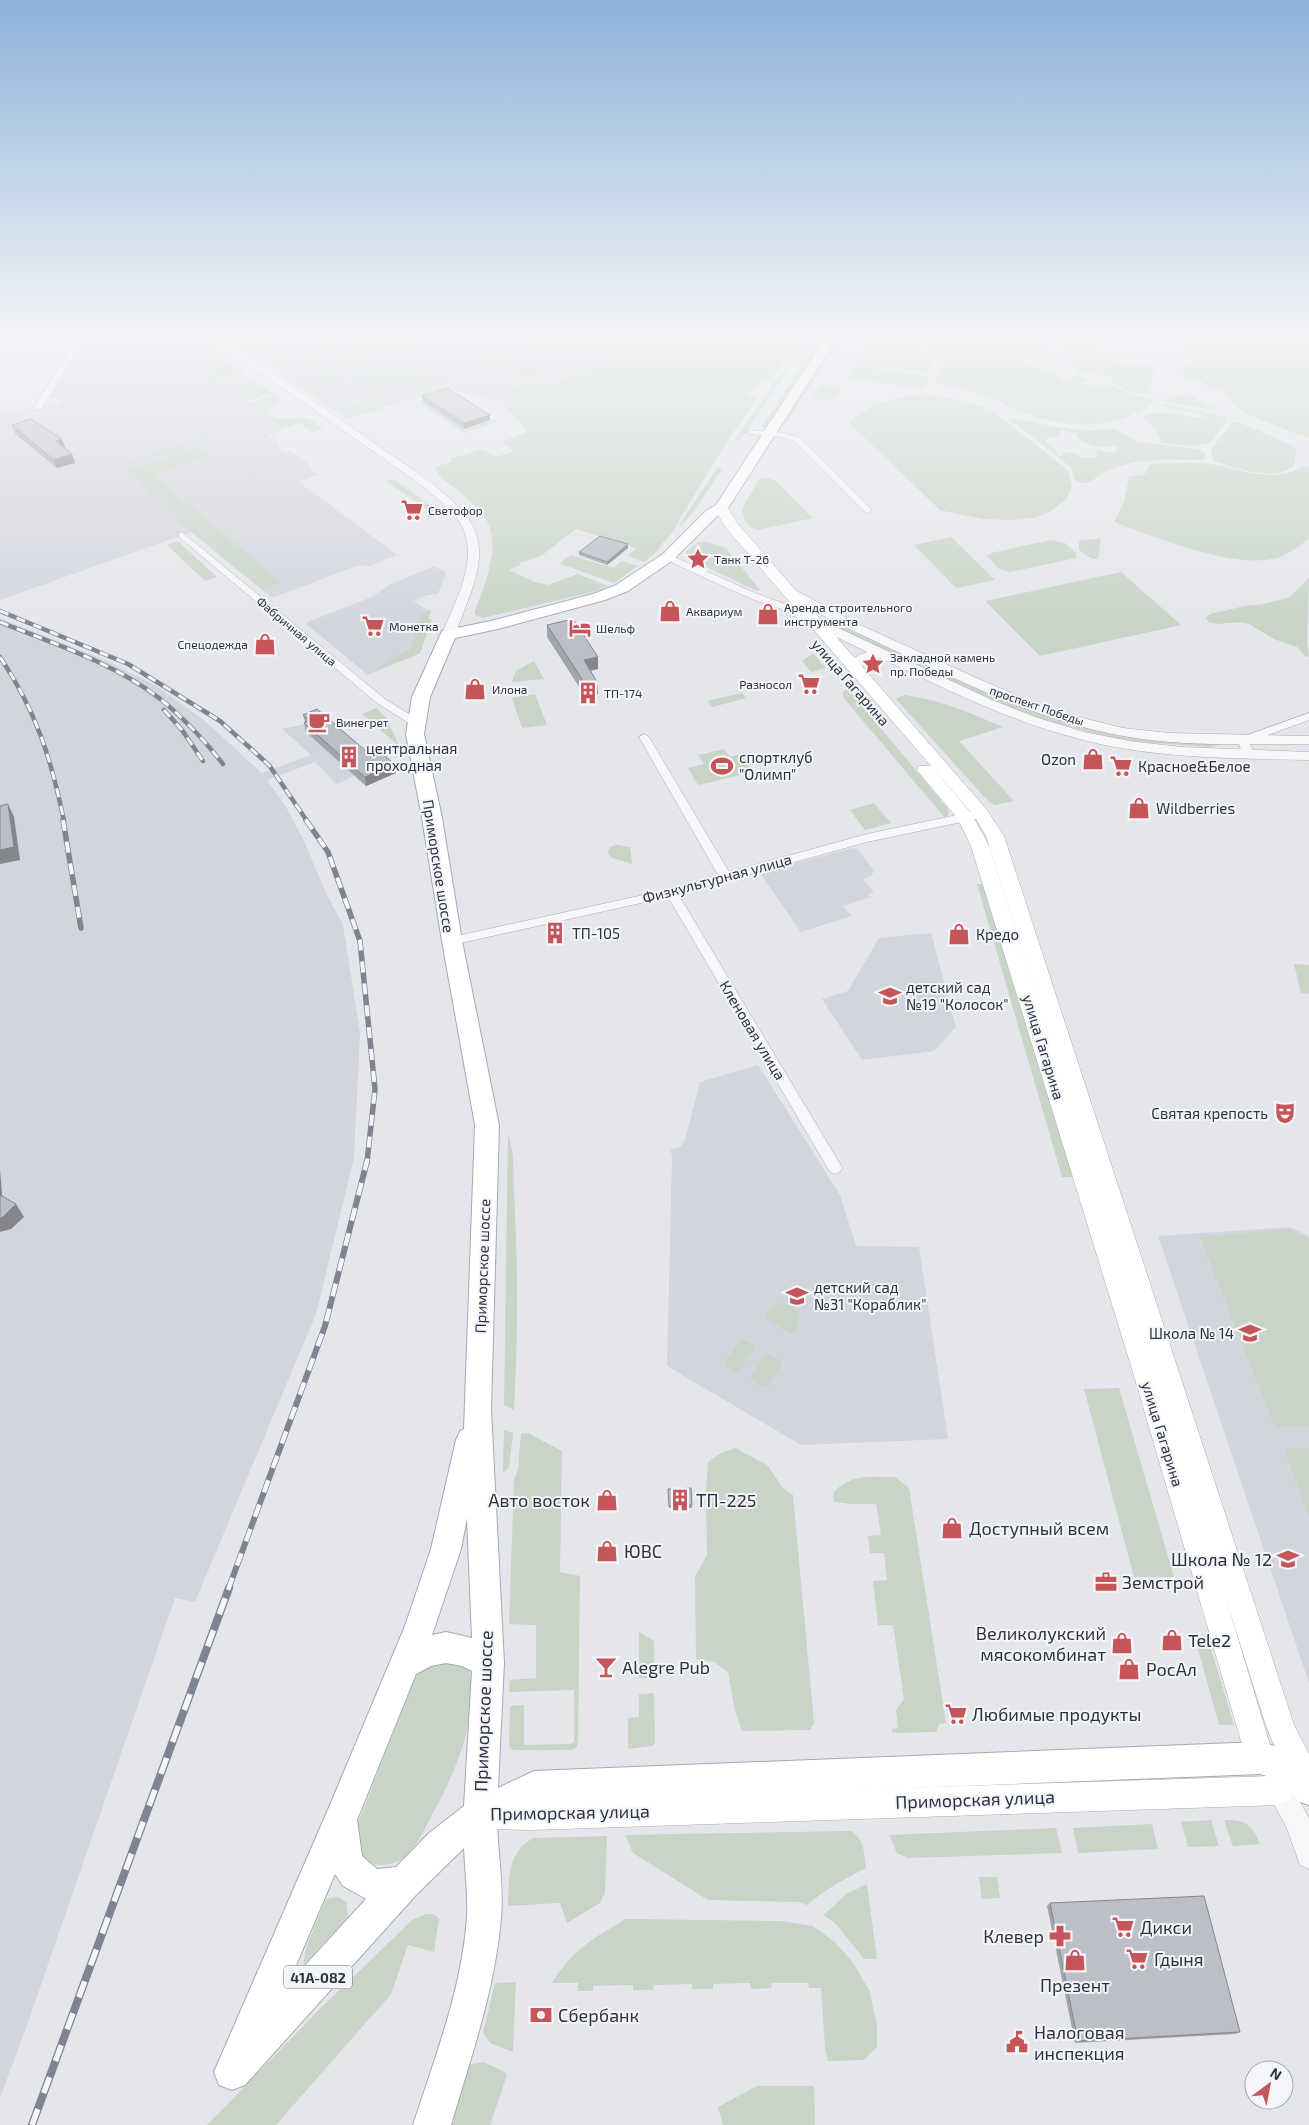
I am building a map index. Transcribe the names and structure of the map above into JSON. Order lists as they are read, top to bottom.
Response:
{
  "streets": {
    "main road": [
      "улица Гагарина",
      "Приморское шоссе",
      "Приморская улица",
      "41А-082"
    ],
    "street": [
      "Фабричная улица",
      "проспект Победы",
      "Физкультурная улица",
      "Кленовая улица"
    ]
  },
  "crossings": [
    ["Фабричная улица", "Приморское шоссе"],
    ["улица Гагарина", "проспект Победы"],
    ["улица Гагарина", "Физкультурная улица"],
    ["улица Гагарина", "Приморская улица"],
    ["Приморское шоссе", "Физкультурная улица"],
    ["Приморское шоссе", "Приморская улица"],
    ["Физкультурная улица", "Кленовая улица"]
  ],
  "places": {
    "supermarket": [
      "Светофор",
      "Монетка",
      "Разносол",
      "Красное&Белое",
      "Любимые продукты",
      "Дикси",
      "Гдыня"
    ],
    "place": ["Танк Т-26", "Закладной камень пр. Победы"],
    "shop": [
      "Аквариум",
      "Аренда строительного инструмента",
      "Спецодежда",
      "Илона",
      "Ozon",
      "Wildberries",
      "Кредо",
      "Авто восток",
      "Доступный всем",
      "ЮВС",
      "Tele2",
      "Великолукский мясокомбинат",
      "РосАл",
      "Презент"
    ],
    "hotel": ["Шельф"],
    "building": [
      "ТП-174",
      "центральная проходная",
      "ТП-105",
      "ТП-225"
    ],
    "cafe": ["Винегрет"],
    "sports": ["спортклуб \"Олимп\""],
    "school or university": [
      "детский сад №19 \"Колосок\"",
      "детский сад №31 \"Кораблик\"",
      "Школа № 14",
      "Школа № 12"
    ],
    "theatre": ["Святая крепость"],
    "office": ["Земстрой"],
    "bar": ["Alegre Pub"],
    "pharmacy": ["Клевер"],
    "bank": ["Сбербанк"],
    "public building": ["Налоговая инспекция"]
  },
  "north": "top right"
}
